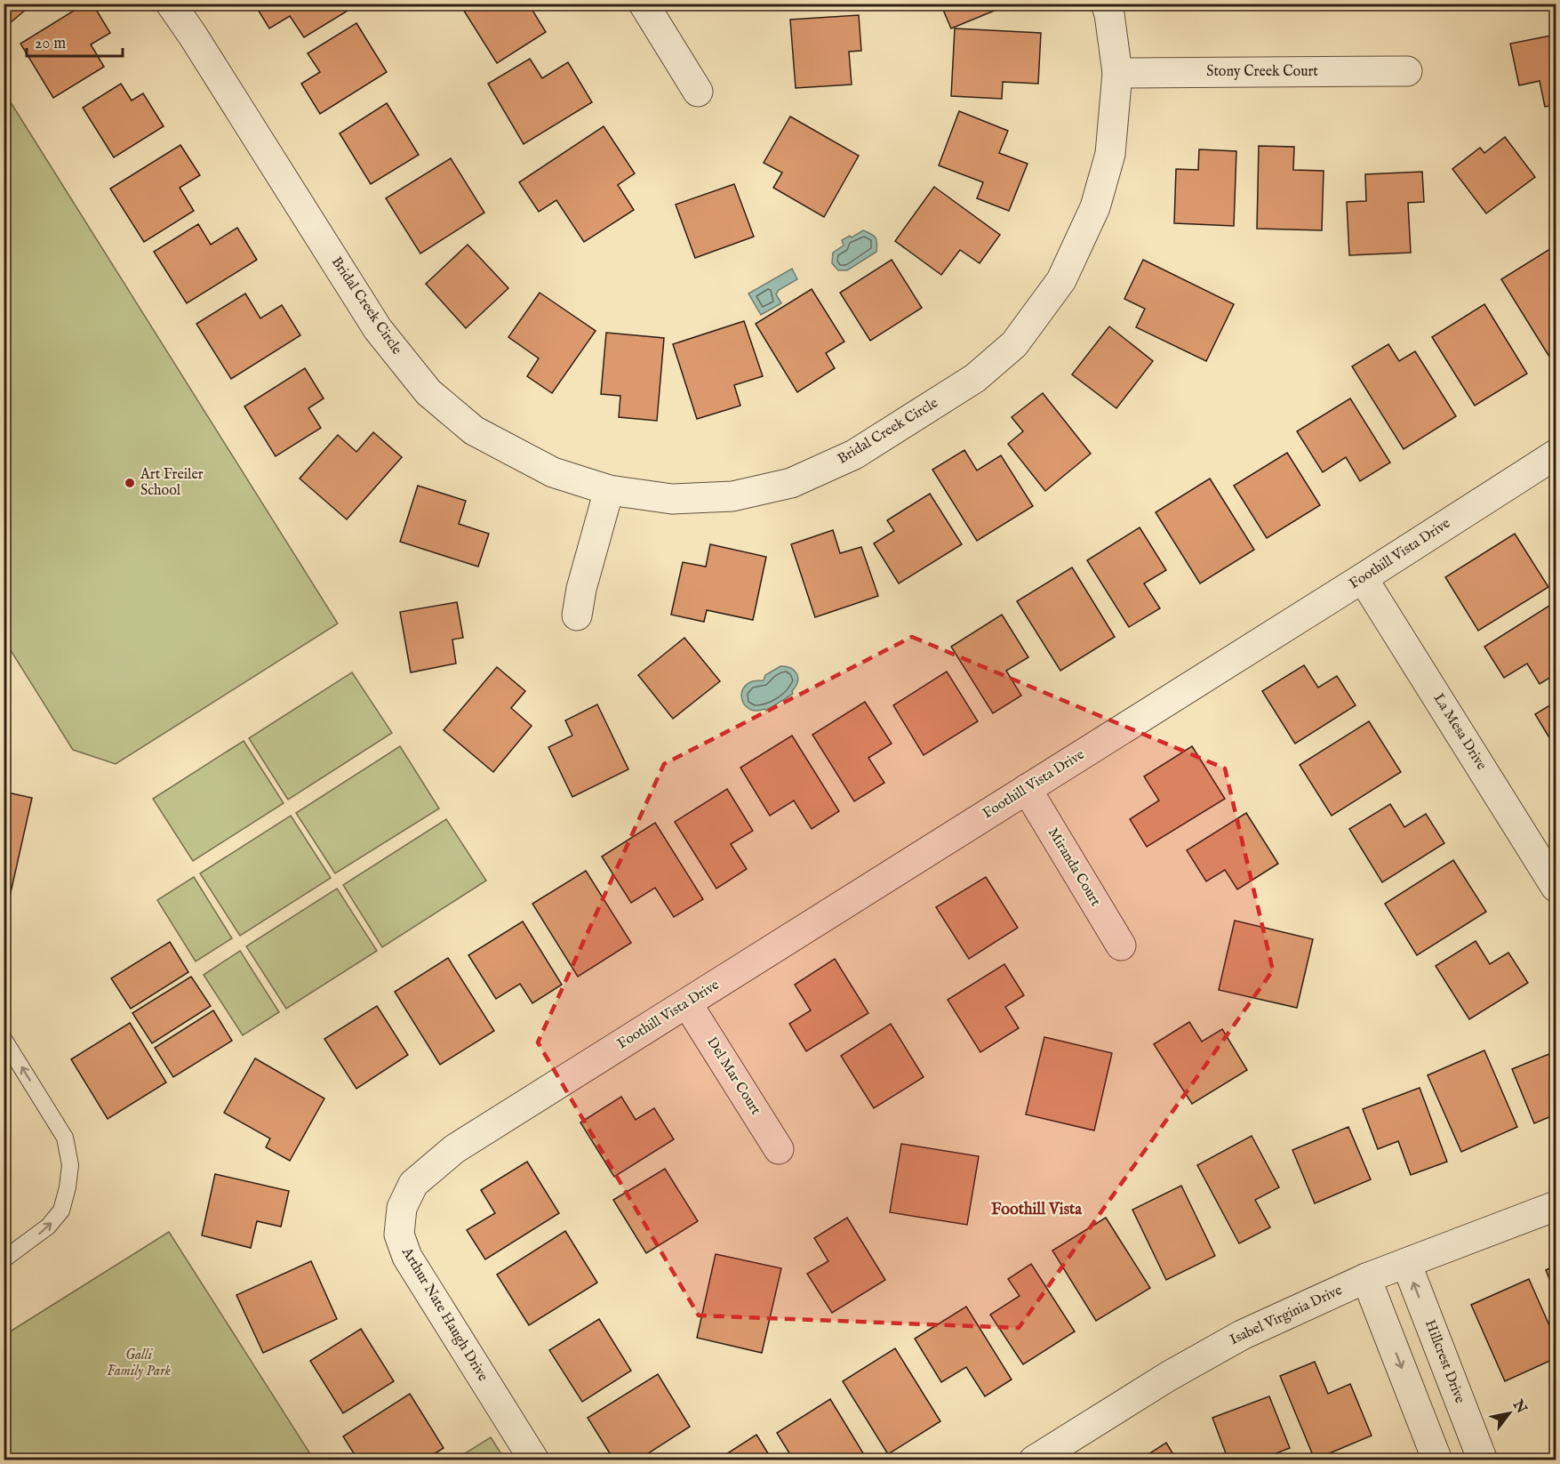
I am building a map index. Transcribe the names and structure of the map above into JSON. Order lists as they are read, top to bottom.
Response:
{
  "streets": {
    "street": [
      "Stony Creek Court",
      "Bridal Creek Circle",
      "Foothill Vista Drive",
      "La Mesa Drive",
      "Miranda Court",
      "Del Mar Court",
      "Arthur Nate Haugh Drive",
      "Isabel Virginia Drive",
      "Hillcrest Drive"
    ]
  },
  "crossings": [
    ["Stony Creek Court", "Bridal Creek Circle"],
    ["Foothill Vista Drive", "La Mesa Drive"],
    ["Foothill Vista Drive", "Miranda Court"],
    ["Foothill Vista Drive", "Del Mar Court"],
    ["Foothill Vista Drive", "Arthur Nate Haugh Drive"],
    ["Isabel Virginia Drive", "Hillcrest Drive"]
  ],
  "districts": ["Foothill Vista"],
  "parks": ["Galli Family Park"],
  "places": ["Art Freiler School"],
  "scale_bar": "20 m",
  "north": "top right"
}
